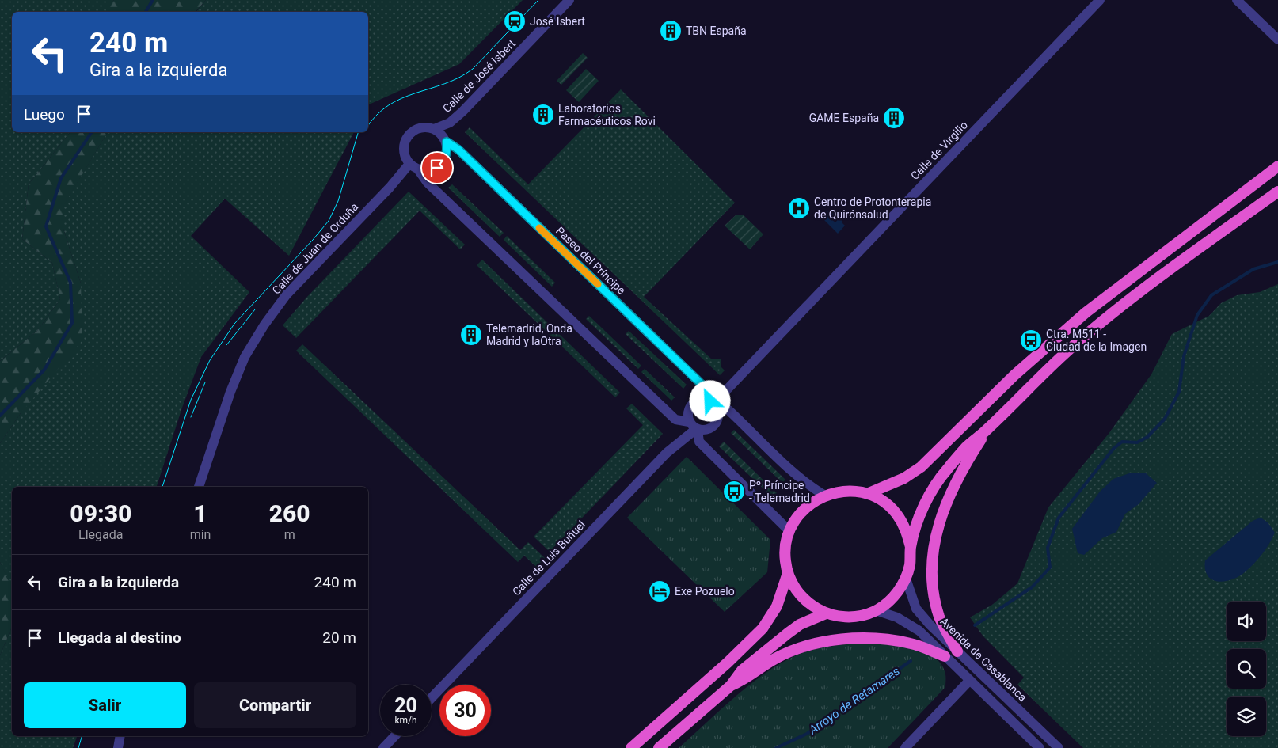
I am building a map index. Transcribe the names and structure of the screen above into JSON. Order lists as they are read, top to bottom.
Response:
{
  "streets": {
    "street": [
      "Calle de José Isbert",
      "Calle de Virgilio",
      "Calle de Juan de Orduña",
      "Paseo del Príncipe",
      "Calle de Luis Buñuel",
      "Avenida de Casablanca"
    ]
  },
  "crossings": [
    ["Calle de José Isbert", "Calle de Juan de Orduña"],
    ["Calle de José Isbert", "Paseo del Príncipe"],
    ["Calle de Virgilio", "Paseo del Príncipe"],
    ["Calle de Virgilio", "Calle de Luis Buñuel"],
    ["Calle de Juan de Orduña", "Paseo del Príncipe"],
    ["Paseo del Príncipe", "Calle de Luis Buñuel"]
  ],
  "water": ["Arroyo de Retamares"],
  "places": {
    "station": ["José Isbert"],
    "building": [
      "TBN España",
      "Laboratorios Farmacéuticos Rovi",
      "GAME España",
      "Telemadrid, Onda Madrid y laOtra"
    ],
    "hospital": ["Centro de Protonterapia de Quirónsalud"],
    "bus stop": ["Ctra. M511 - Ciudad de la Imagen", "Pº Príncipe - Telemadrid"],
    "hotel": ["Exe Pozuelo"]
  },
  "page": {
    "turn": ["240 m", "Gira a la izquierda"],
    "then": "Luego",
    "eta": [
      "09:30",
      "Llegada",
      "1",
      "min",
      "260",
      "m"
    ],
    "list": [
      {
        "name": "Gira a la izquierda",
        "value": "240 m"
      },
      {
        "name": "Llegada al destino",
        "value": "20 m"
      }
    ],
    "buttons": ["Salir", "Compartir"],
    "speed": "20 km/h",
    "limit": "30"
  }
}
